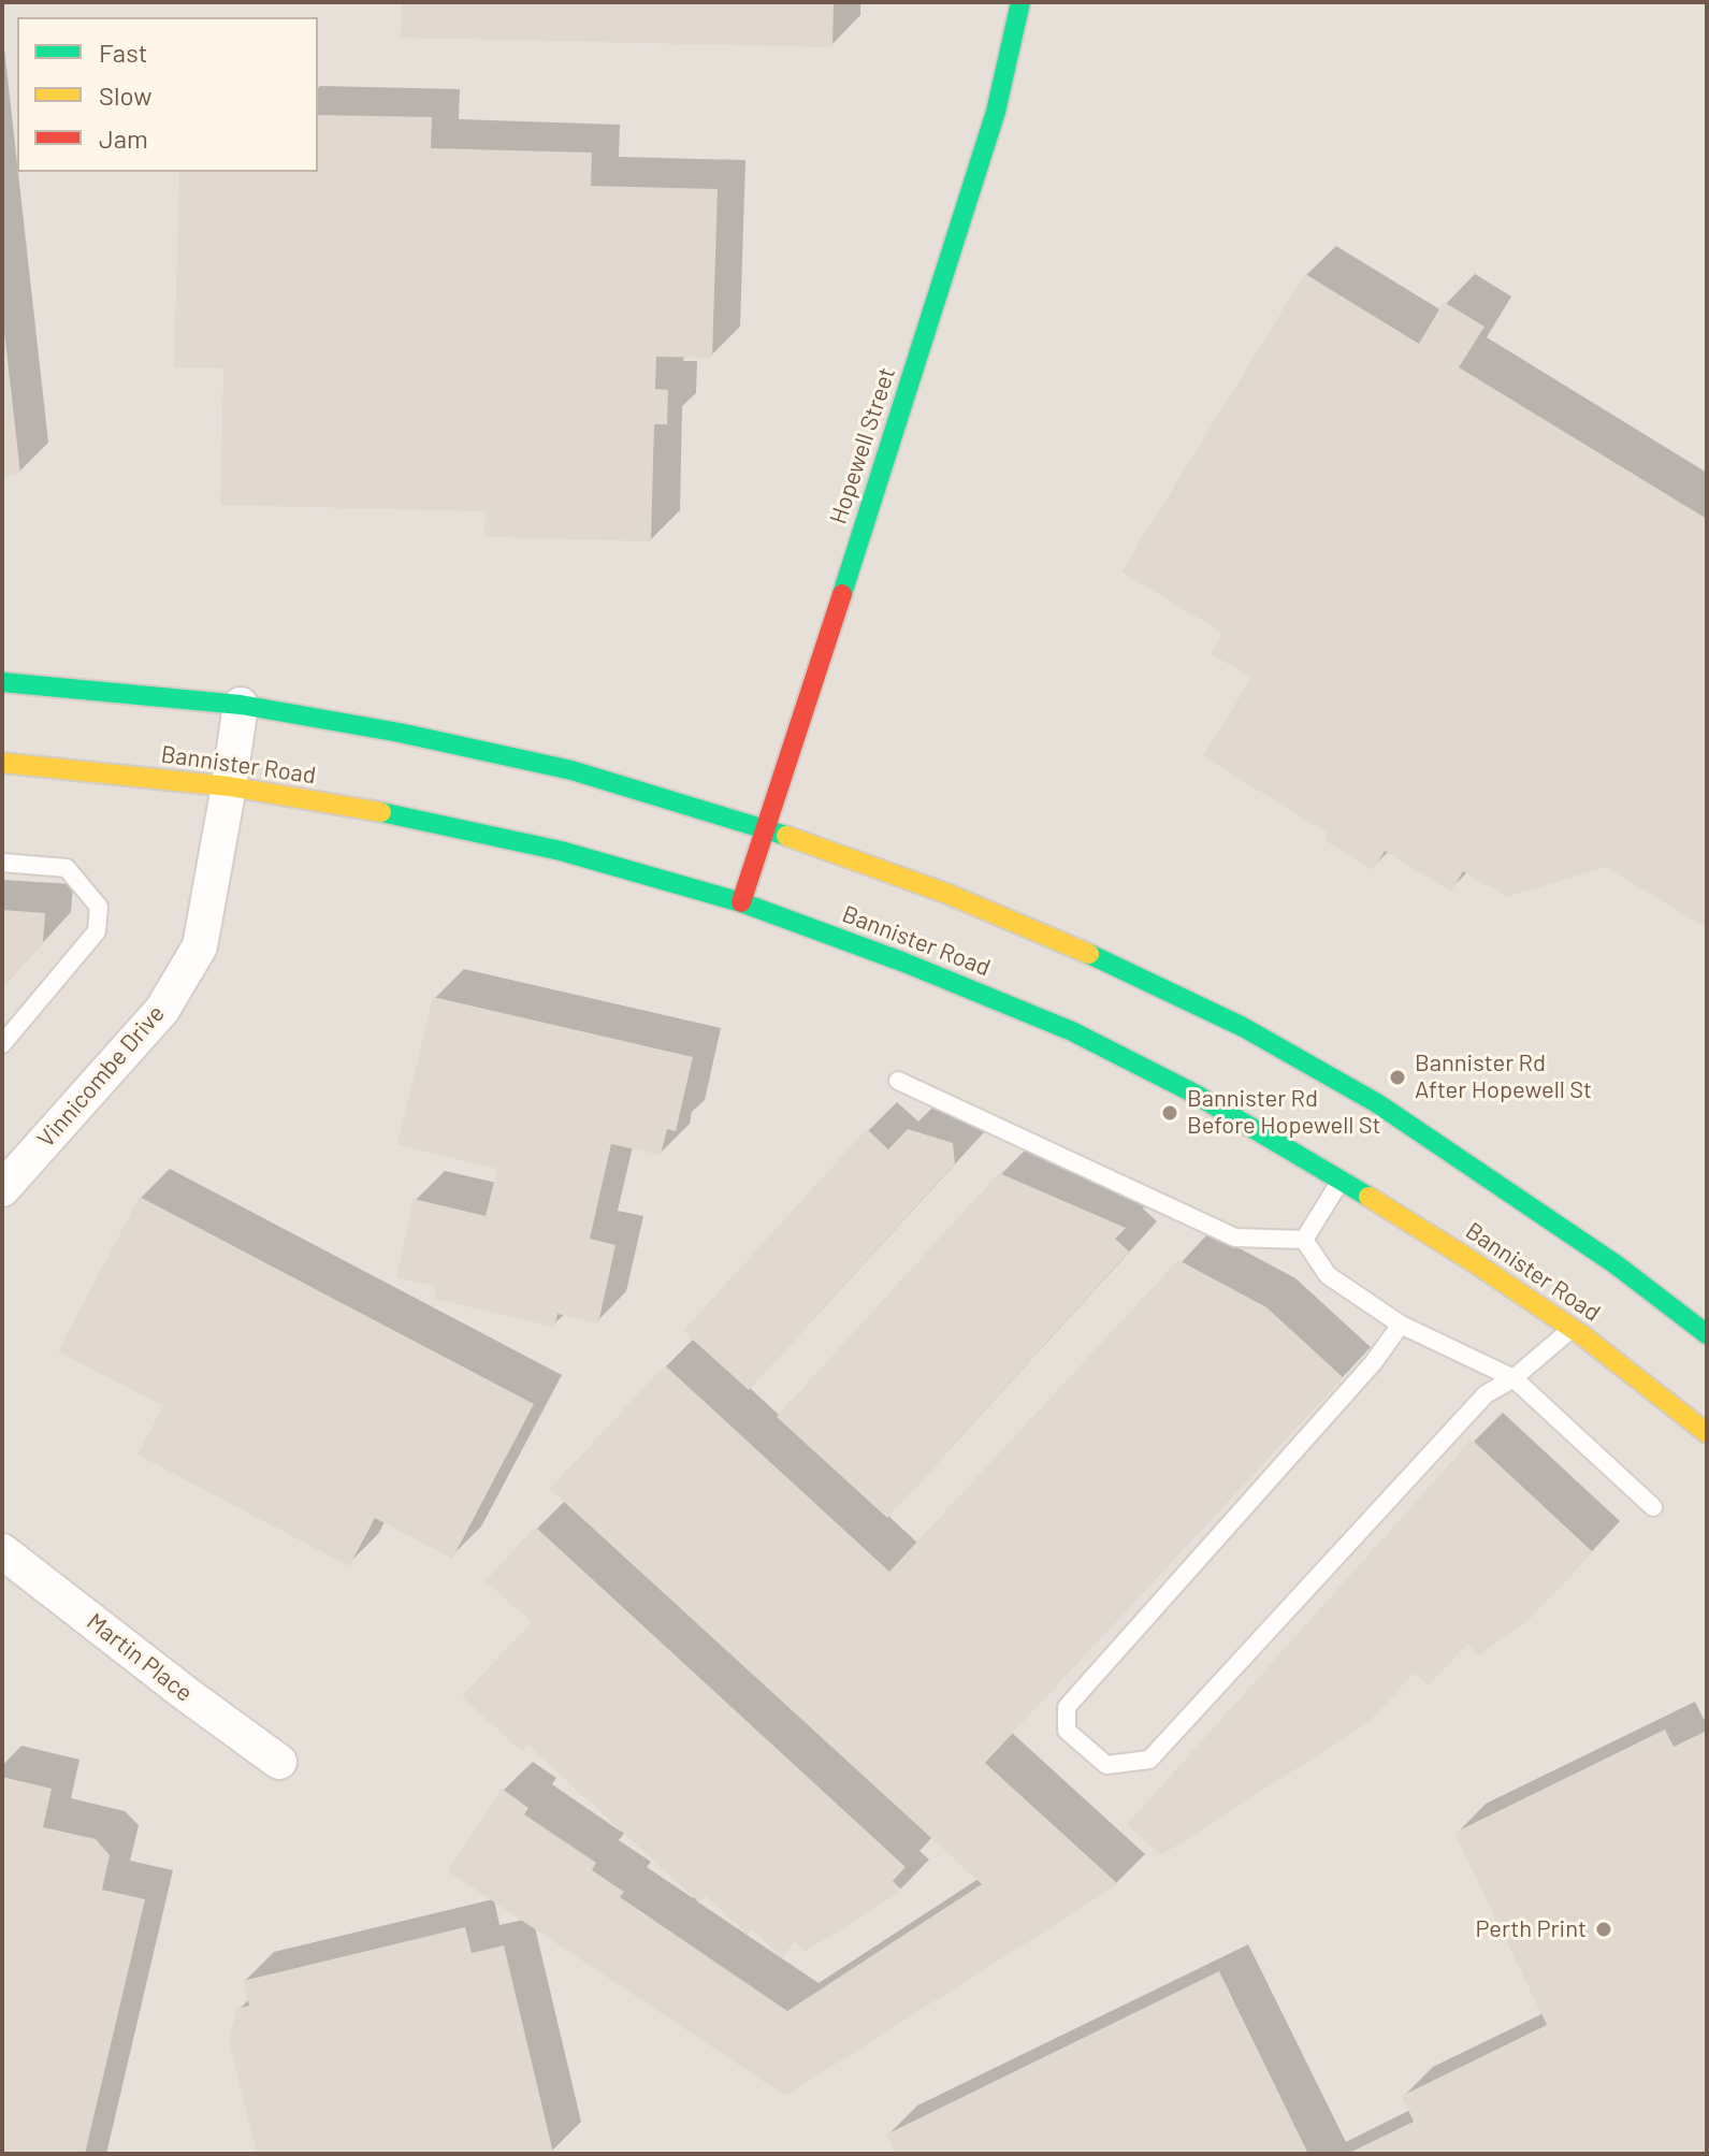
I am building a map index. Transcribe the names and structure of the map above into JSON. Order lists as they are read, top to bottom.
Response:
{
  "streets": {
    "main road": ["Hopewell Street", "Bannister Road"],
    "street": ["Vinnicombe Drive", "Martin Place"]
  },
  "crossings": [
    ["Hopewell Street", "Bannister Road"],
    ["Bannister Road", "Vinnicombe Drive"]
  ],
  "places": ["Bannister Rd After Hopewell St", "Bannister Rd Before Hopewell St", "Perth Print"],
  "legend": ["Fast", "Slow", "Jam"]
}
